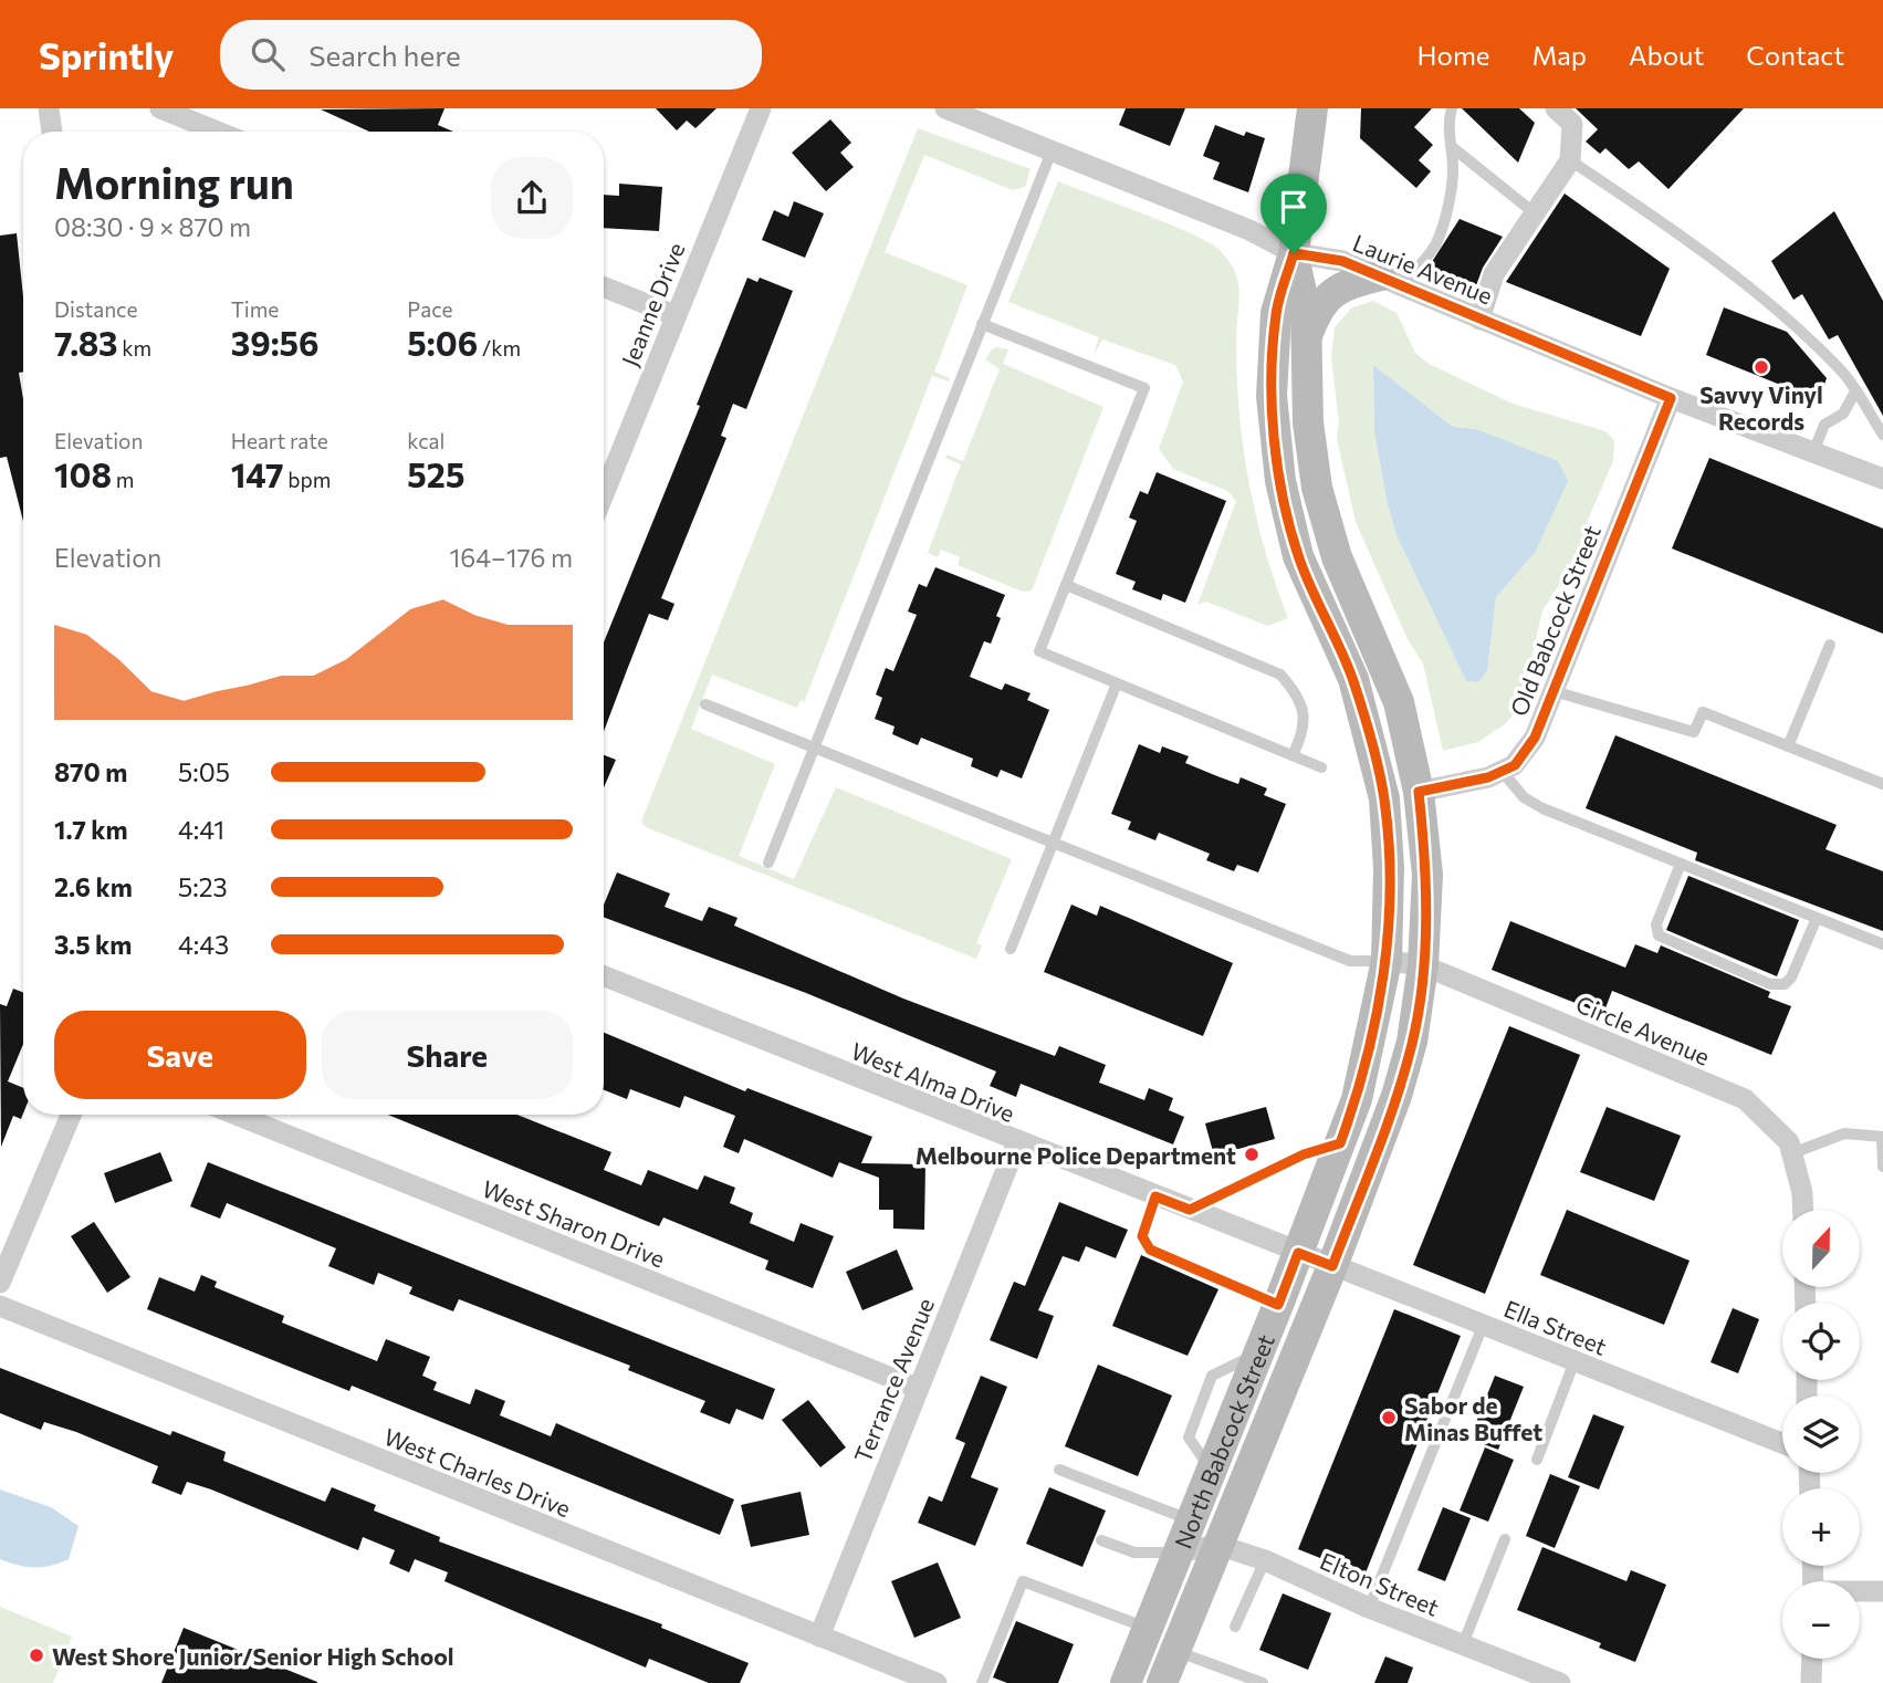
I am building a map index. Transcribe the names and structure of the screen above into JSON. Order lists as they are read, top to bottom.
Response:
{
  "streets": {
    "main road": ["North Babcock Street"],
    "street": [
      "Laurie Avenue",
      "Jeanne Drive",
      "Old Babcock Street",
      "Circle Avenue",
      "West Alma Drive",
      "West Sharon Drive",
      "Ella Street",
      "Terrance Avenue",
      "West Charles Drive",
      "Elton Street"
    ]
  },
  "crossings": [
    ["Laurie Avenue", "Old Babcock Street"],
    ["Laurie Avenue", "North Babcock Street"],
    ["Old Babcock Street", "North Babcock Street"],
    ["Circle Avenue", "North Babcock Street"],
    ["West Alma Drive", "Ella Street"],
    ["West Alma Drive", "Terrance Avenue"],
    ["West Alma Drive", "North Babcock Street"],
    ["West Sharon Drive", "Terrance Avenue"],
    ["Ella Street", "North Babcock Street"],
    ["Terrance Avenue", "West Charles Drive"],
    ["North Babcock Street", "Elton Street"]
  ],
  "places": [
    "Savvy Vinyl Records",
    "Melbourne Police Department",
    "Sabor de Minas Buffet",
    "West Shore Junior/Senior High School"
  ],
  "north": "top",
  "page": {
    "header": "Sprintly",
    "search": "Search here",
    "nav": [
      "Home",
      "Map",
      "About",
      "Contact"
    ],
    "heading": ["Morning run", "08:30 · 9 × 870 m"],
    "stats": [
      ["Distance", "7.83 km"],
      ["Time", "39:56"],
      ["Pace", "5:06 /km"],
      ["Elevation", "108 m"],
      ["Heart rate", "147 bpm"],
      ["kcal", "525"]
    ],
    "chart": ["Elevation", "164–176 m"],
    "list": [
      {
        "name": "870 m",
        "note": "5:05"
      },
      {
        "name": "1.7 km",
        "note": "4:41"
      },
      {
        "name": "2.6 km",
        "note": "5:23"
      },
      {
        "name": "3.5 km",
        "note": "4:43"
      }
    ],
    "buttons": ["Save", "Share"],
    "map_buttons": ["+", "−"]
  }
}
